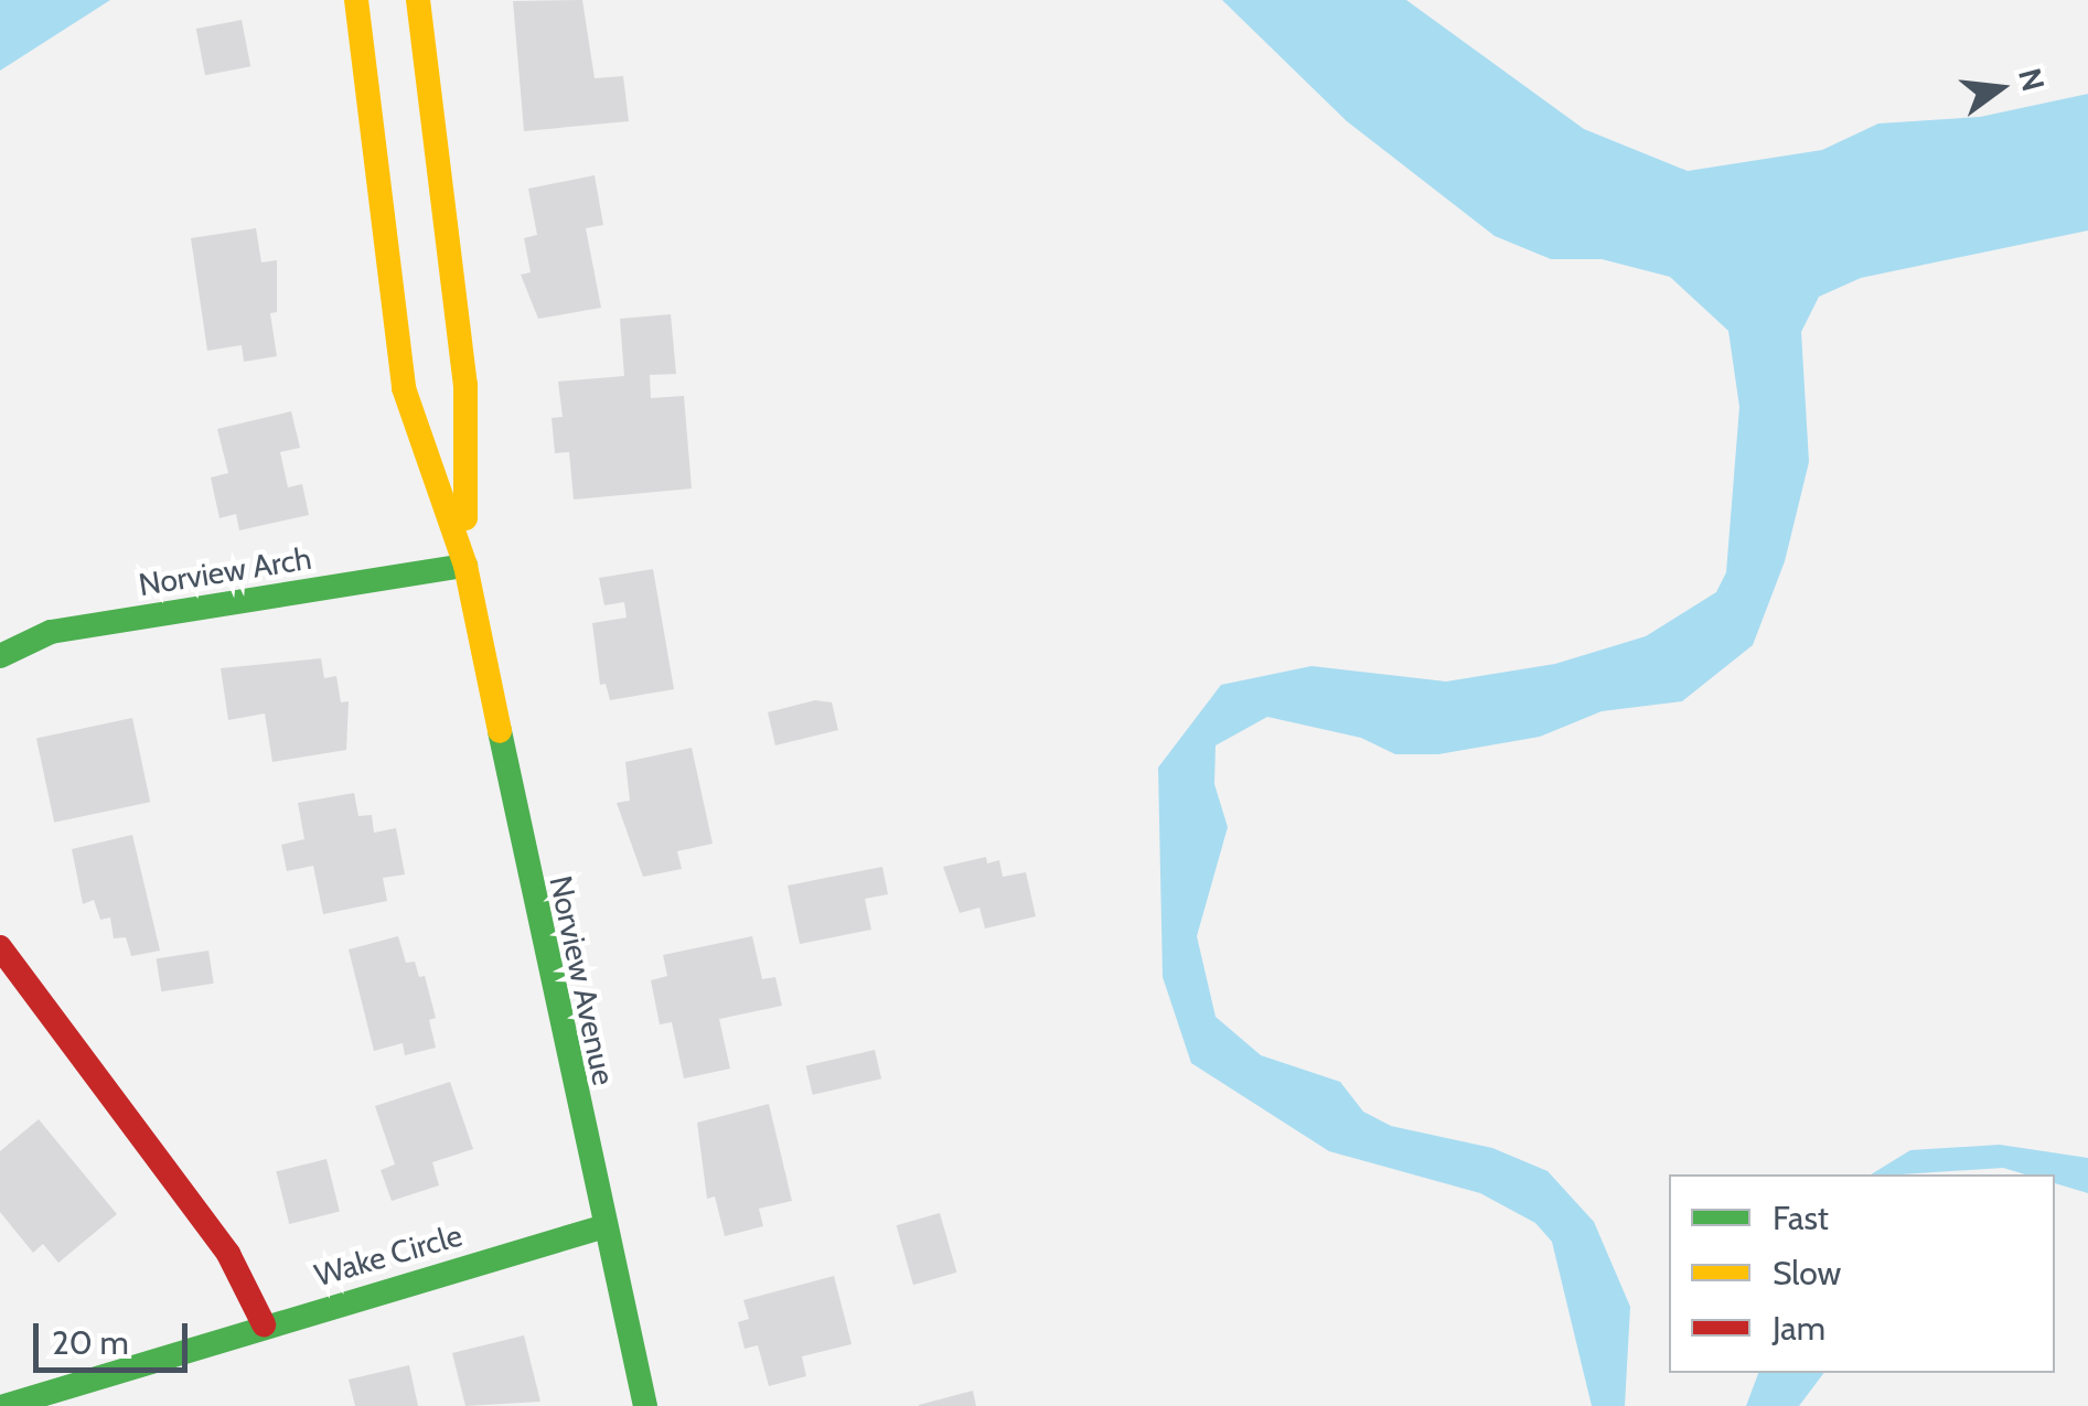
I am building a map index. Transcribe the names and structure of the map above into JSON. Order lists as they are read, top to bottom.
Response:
{
  "streets": {
    "street": ["Norview Arch", "Norview Avenue", "Wake Circle"]
  },
  "crossings": [
    ["Norview Arch", "Norview Avenue"],
    ["Norview Avenue", "Wake Circle"]
  ],
  "legend": ["Fast", "Slow", "Jam"],
  "scale_bar": "20 m",
  "north": "right"
}
